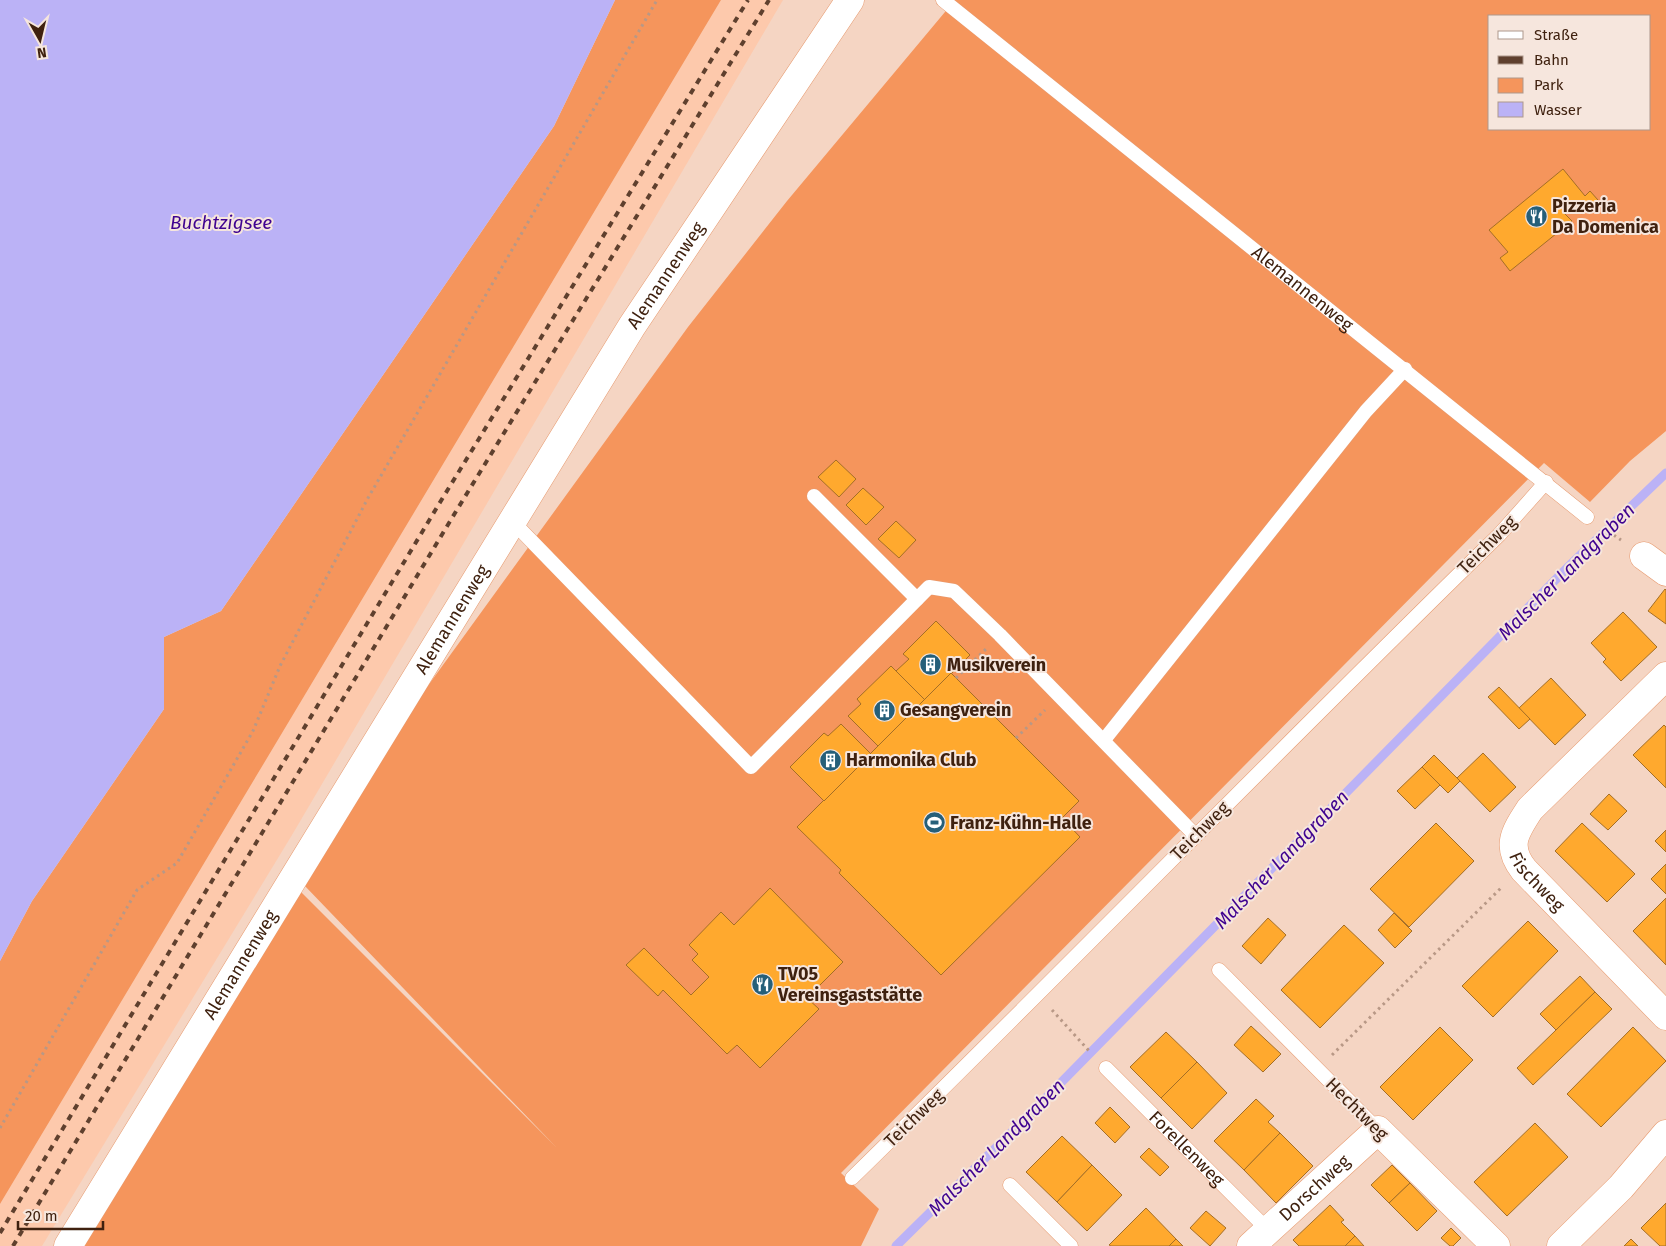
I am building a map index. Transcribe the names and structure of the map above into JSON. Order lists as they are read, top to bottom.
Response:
{
  "streets": {
    "street": [
      "Alemannenweg",
      "Fischweg",
      "Hechtweg",
      "Dorschweg"
    ],
    "lane": ["Teichweg", "Forellenweg"]
  },
  "crossings": [
    ["Alemannenweg", "Teichweg"],
    ["Hechtweg", "Dorschweg"],
    ["Forellenweg", "Dorschweg"]
  ],
  "water": ["Buchtzigsee", "Malscher Landgraben"],
  "places": {
    "restaurant": ["Pizzeria Da Domenica", "TV05 Vereinsgaststätte"],
    "building": ["Musikverein", "Gesangverein", "Harmonika Club"],
    "sports": ["Franz-Kühn-Halle"]
  },
  "legend": [
    "Straße",
    "Bahn",
    "Park",
    "Wasser"
  ],
  "scale_bar": "20 m",
  "north": "bottom"
}
